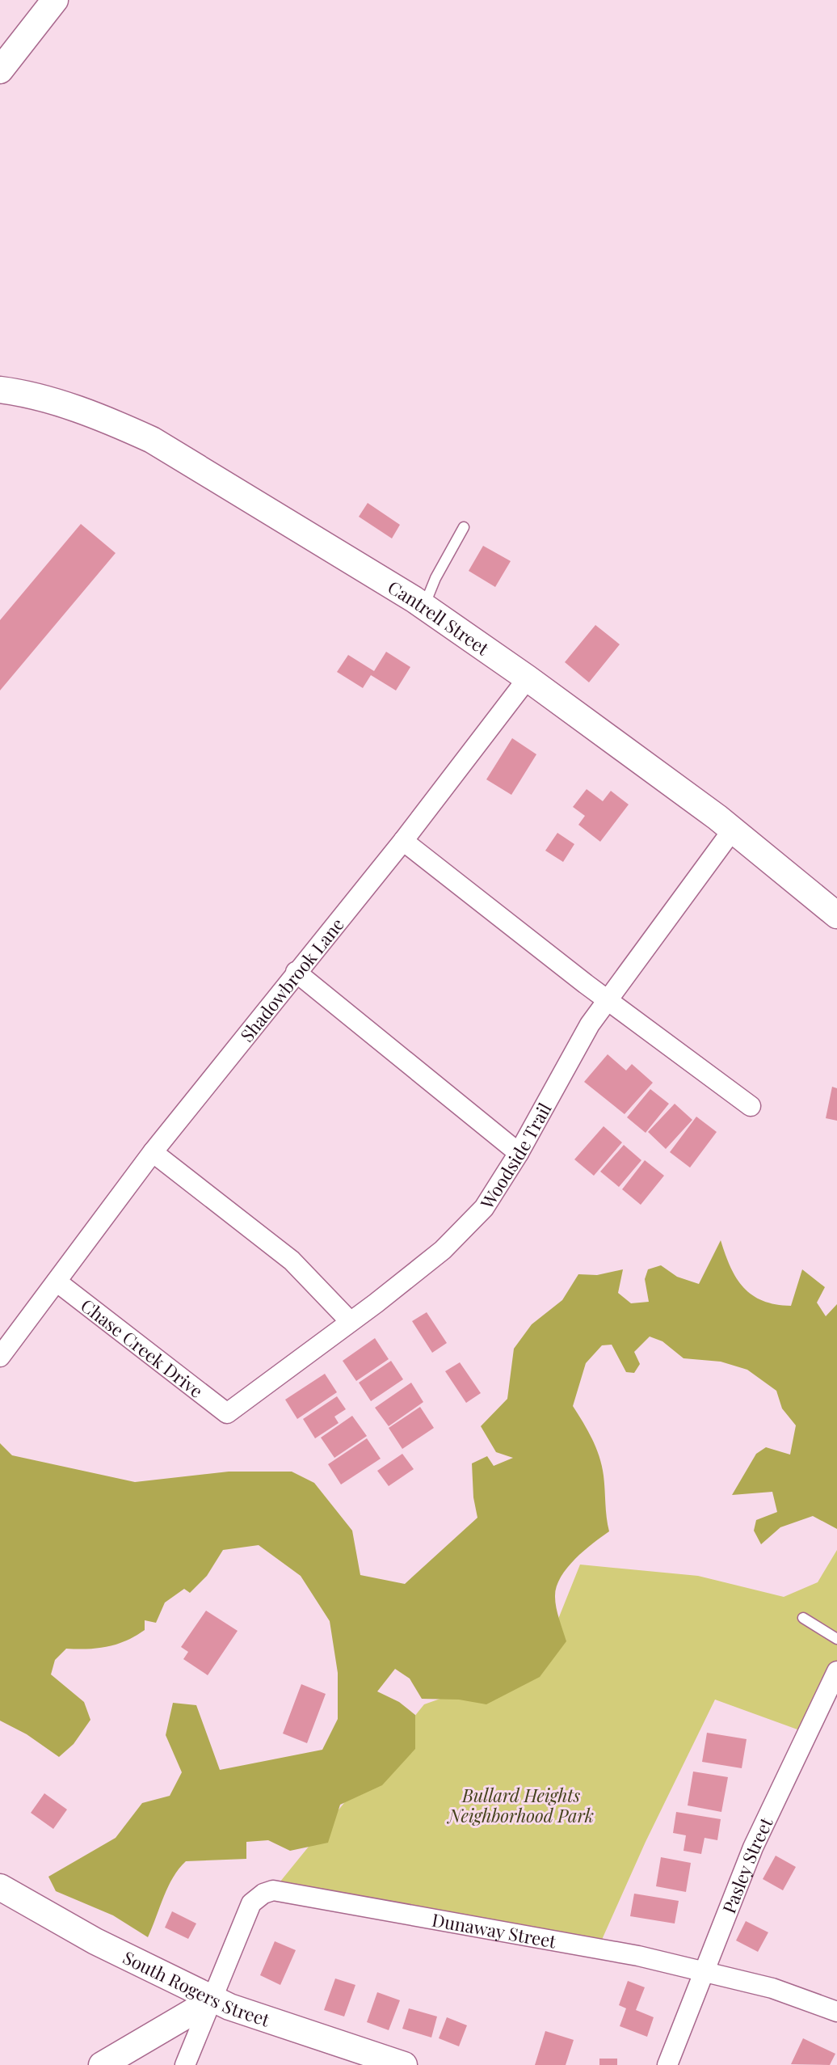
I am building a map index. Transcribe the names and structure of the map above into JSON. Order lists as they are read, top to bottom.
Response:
{
  "streets": {
    "street": [
      "Cantrell Street",
      "Shadowbrook Lane",
      "Woodside Trail",
      "Chase Creek Drive",
      "Pasley Street",
      "Dunaway Street",
      "South Rogers Street"
    ]
  },
  "crossings": [
    ["Cantrell Street", "Shadowbrook Lane"],
    ["Cantrell Street", "Woodside Trail"],
    ["Shadowbrook Lane", "Chase Creek Drive"],
    ["Woodside Trail", "Chase Creek Drive"],
    ["Pasley Street", "Dunaway Street"],
    ["Dunaway Street", "South Rogers Street"]
  ],
  "parks": ["Bullard Heights Neighborhood Park"]
}
